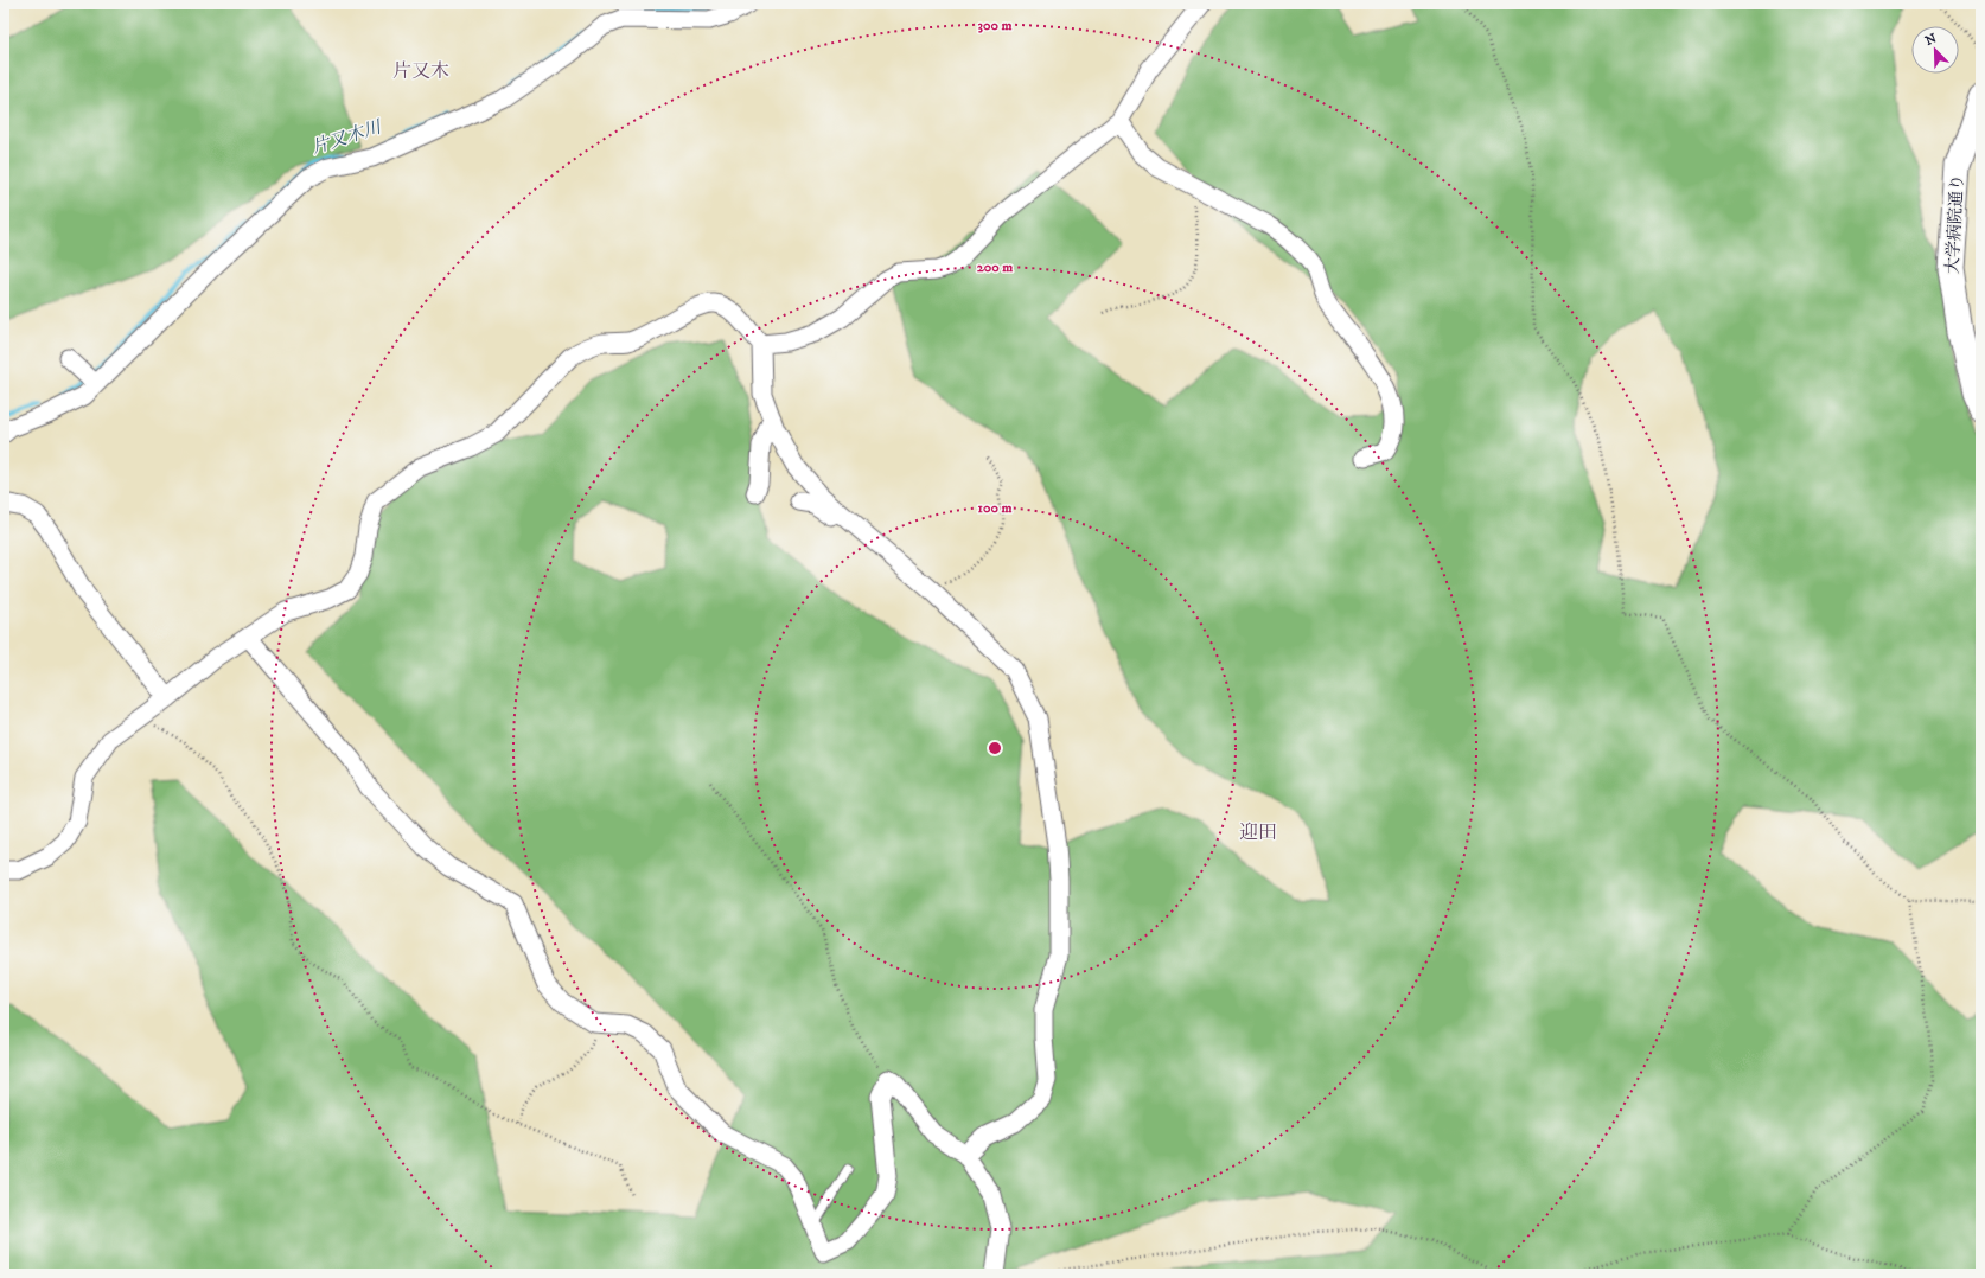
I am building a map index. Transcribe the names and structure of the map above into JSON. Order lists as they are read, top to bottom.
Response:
{
  "streets": {
    "street": ["大学病院通り"]
  },
  "districts": ["片又木", "迎田"],
  "water": ["片又木川"],
  "north": "top left",
  "rings": ["300 m", "200 m", "100 m"]
}
